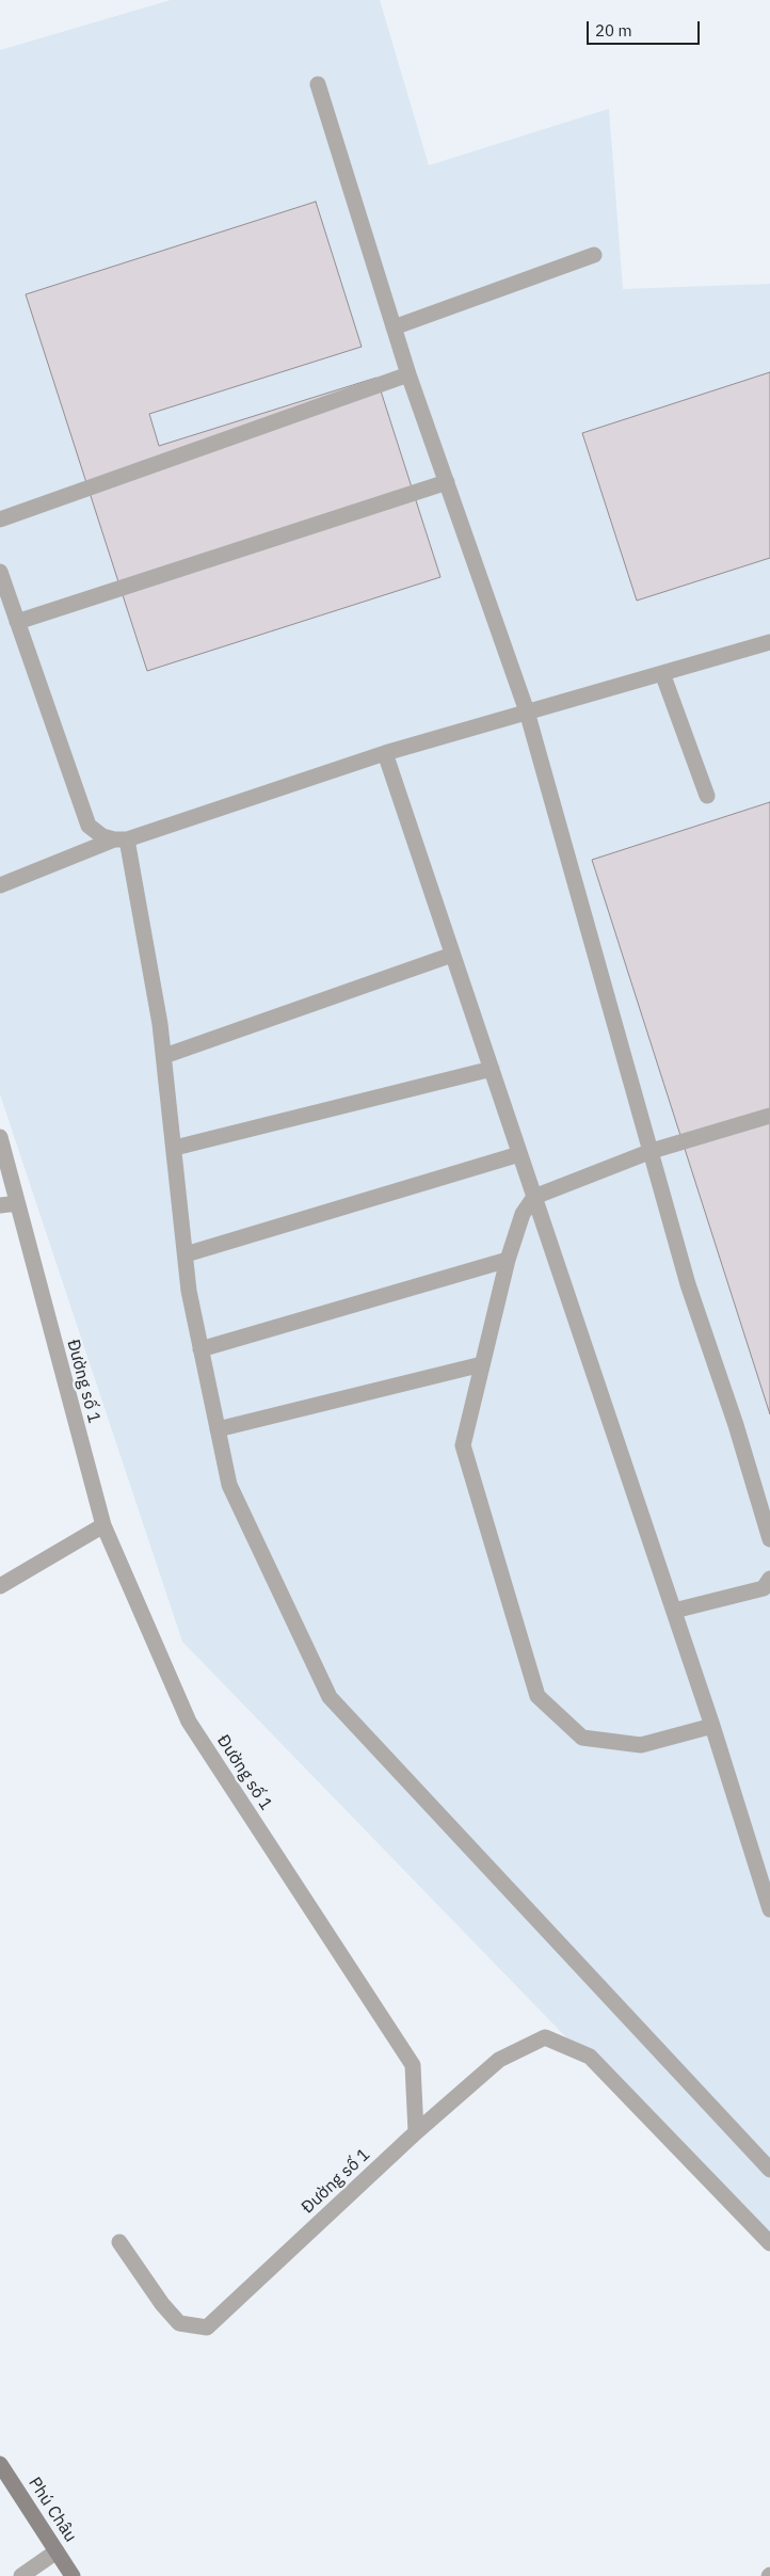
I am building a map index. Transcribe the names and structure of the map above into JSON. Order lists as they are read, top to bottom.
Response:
{
  "streets": {
    "street": ["Đường số 1", "Phú Châu"]
  },
  "scale_bar": "20 m"
}
